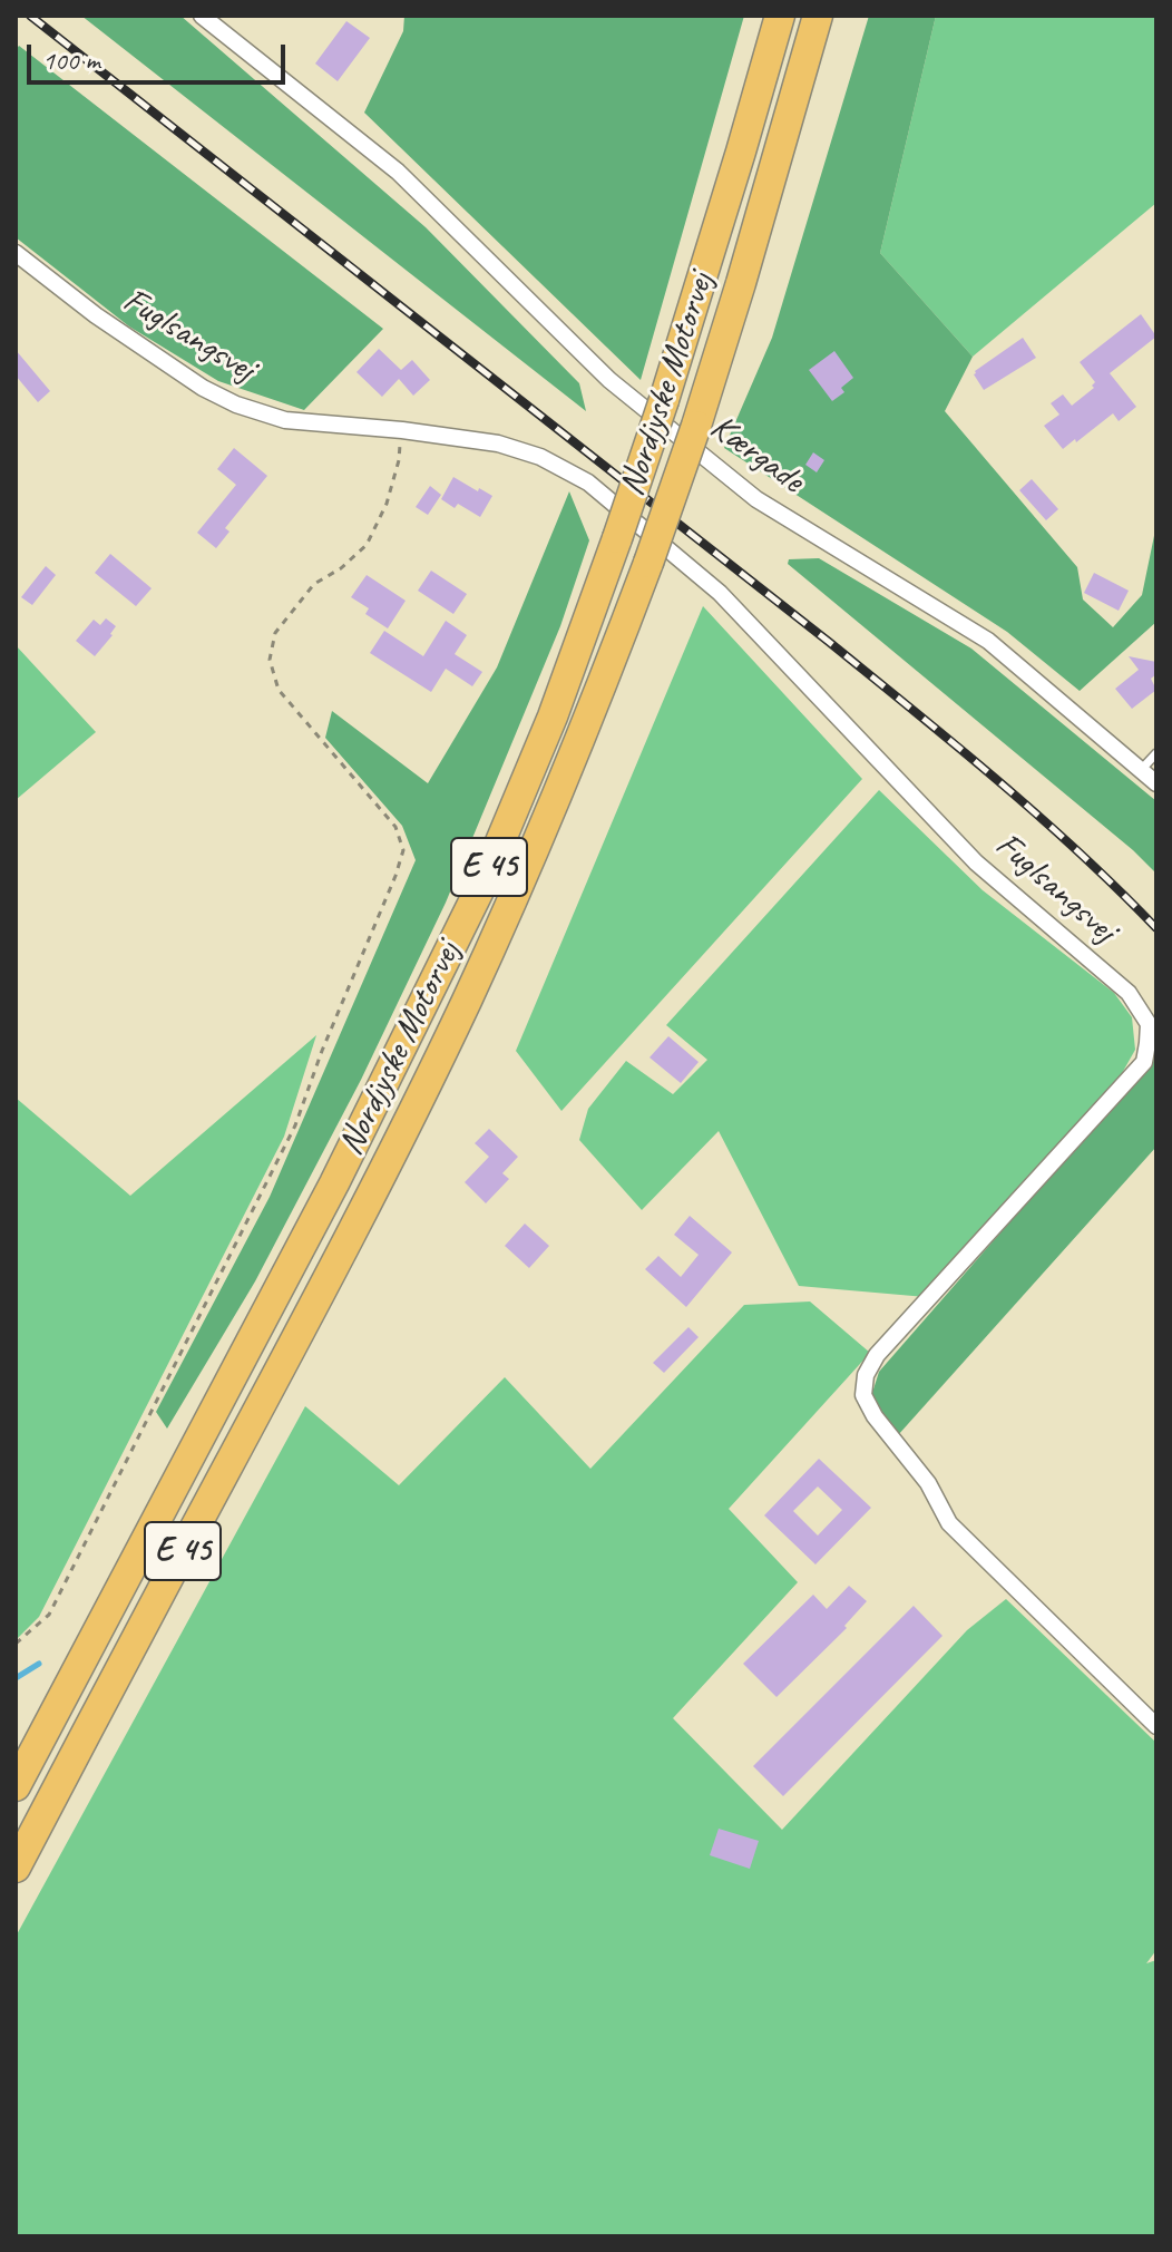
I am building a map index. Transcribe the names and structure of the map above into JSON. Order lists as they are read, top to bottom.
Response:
{
  "streets": {
    "highway": ["Nordjyske Motorvej", "E 45"],
    "street": ["Fuglsangsvej", "Kærgade"]
  },
  "scale_bar": "100 m"
}
